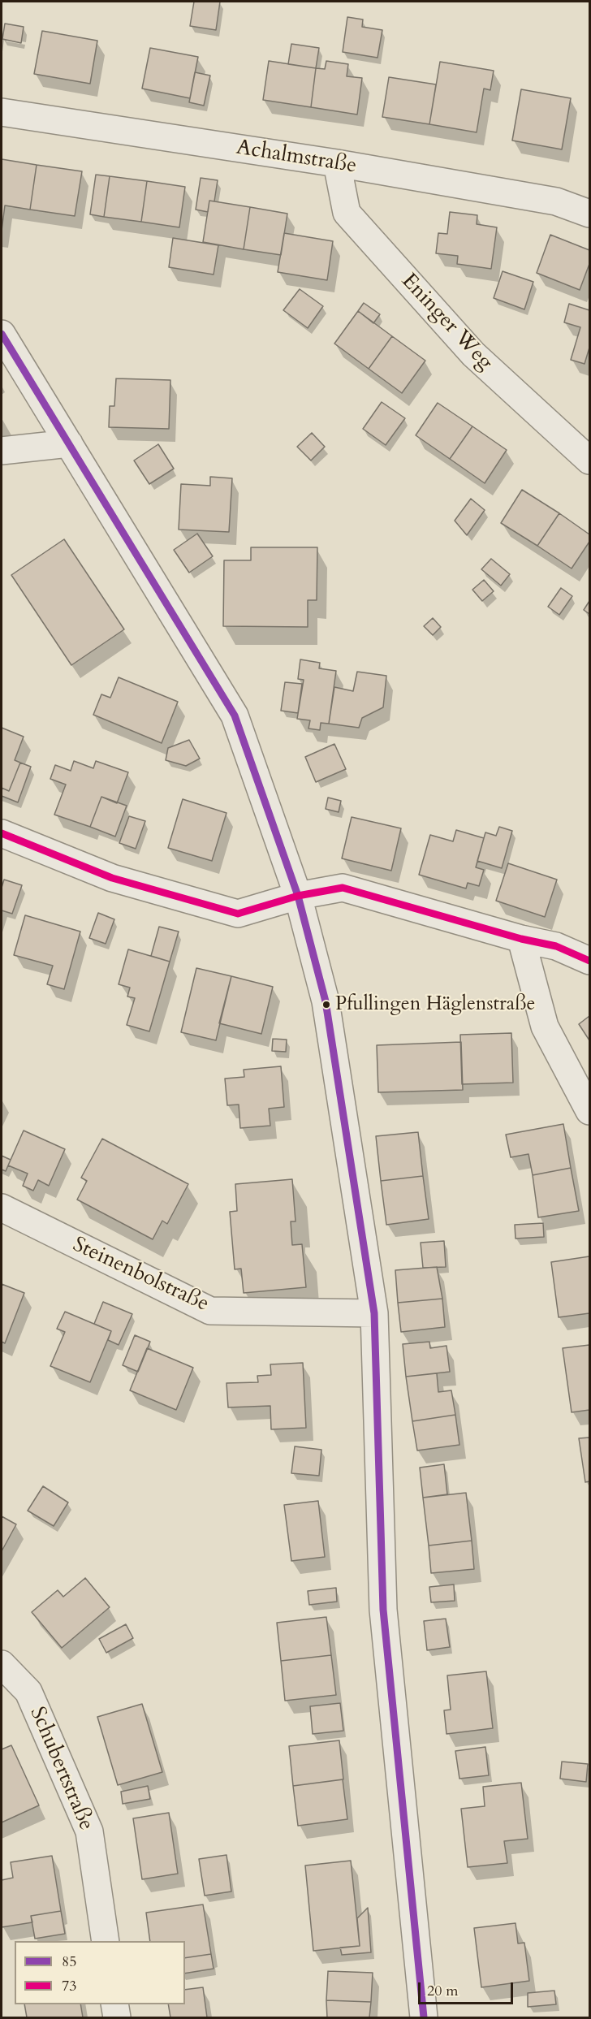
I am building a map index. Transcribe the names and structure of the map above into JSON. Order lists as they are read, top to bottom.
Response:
{
  "streets": {
    "street": [
      "Achalmstraße",
      "Eninger Weg",
      "Steinenbolstraße",
      "Schubertstraße"
    ]
  },
  "crossings": [
    ["Achalmstraße", "Eninger Weg"]
  ],
  "places": ["Pfullingen Häglenstraße"],
  "lines": ["transit line 85", "transit line 73"],
  "legend": ["85", "73"],
  "scale_bar": "20 m"
}
